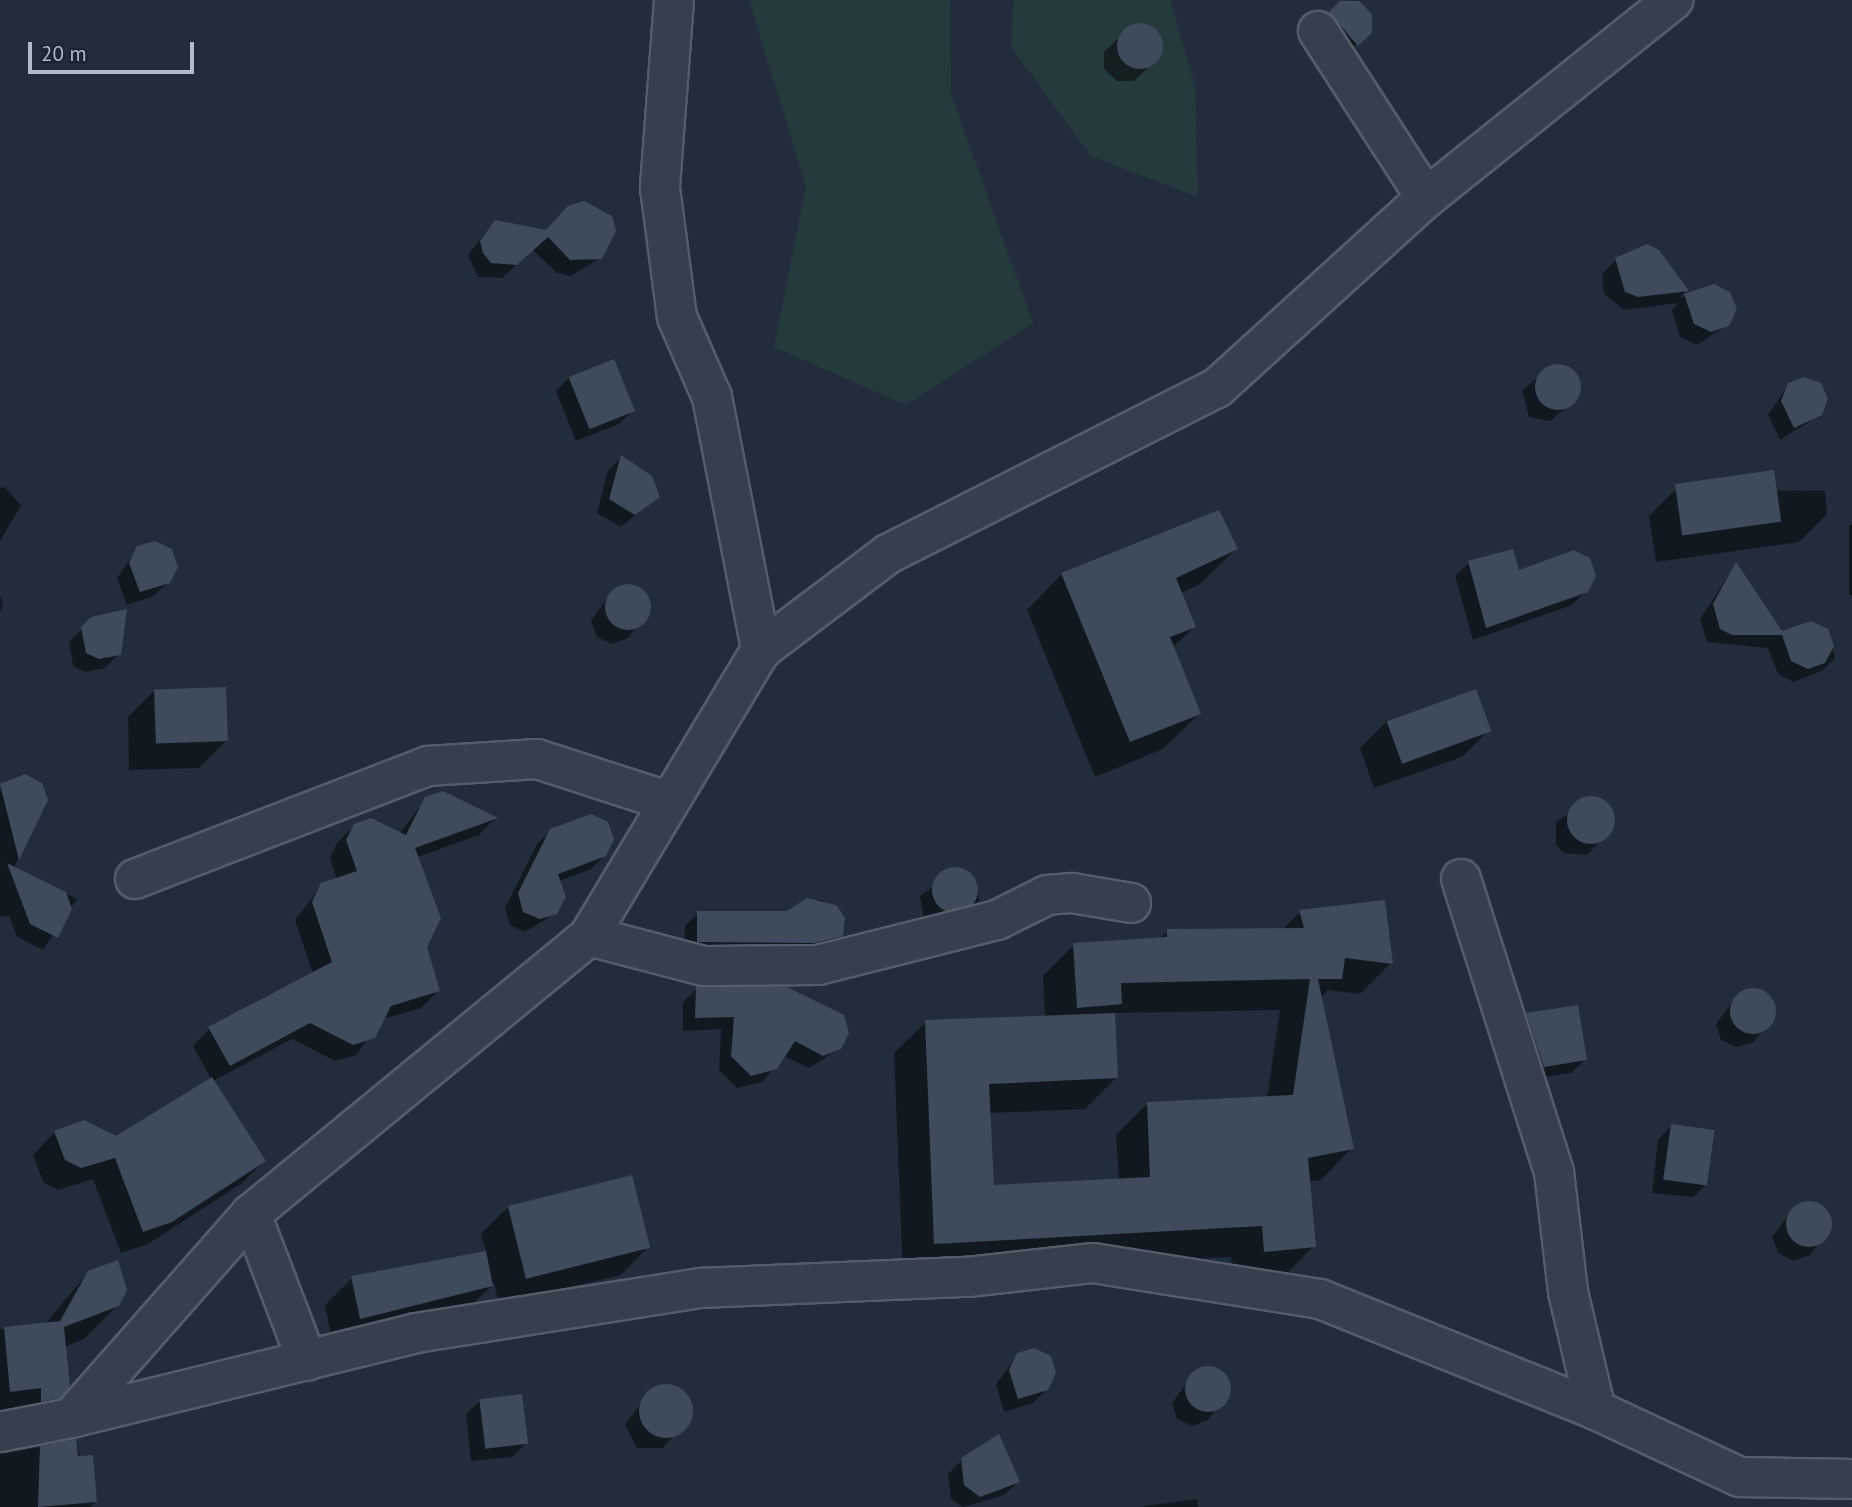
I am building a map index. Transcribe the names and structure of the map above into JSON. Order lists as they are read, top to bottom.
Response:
{
  "scale_bar": "20 m"
}
